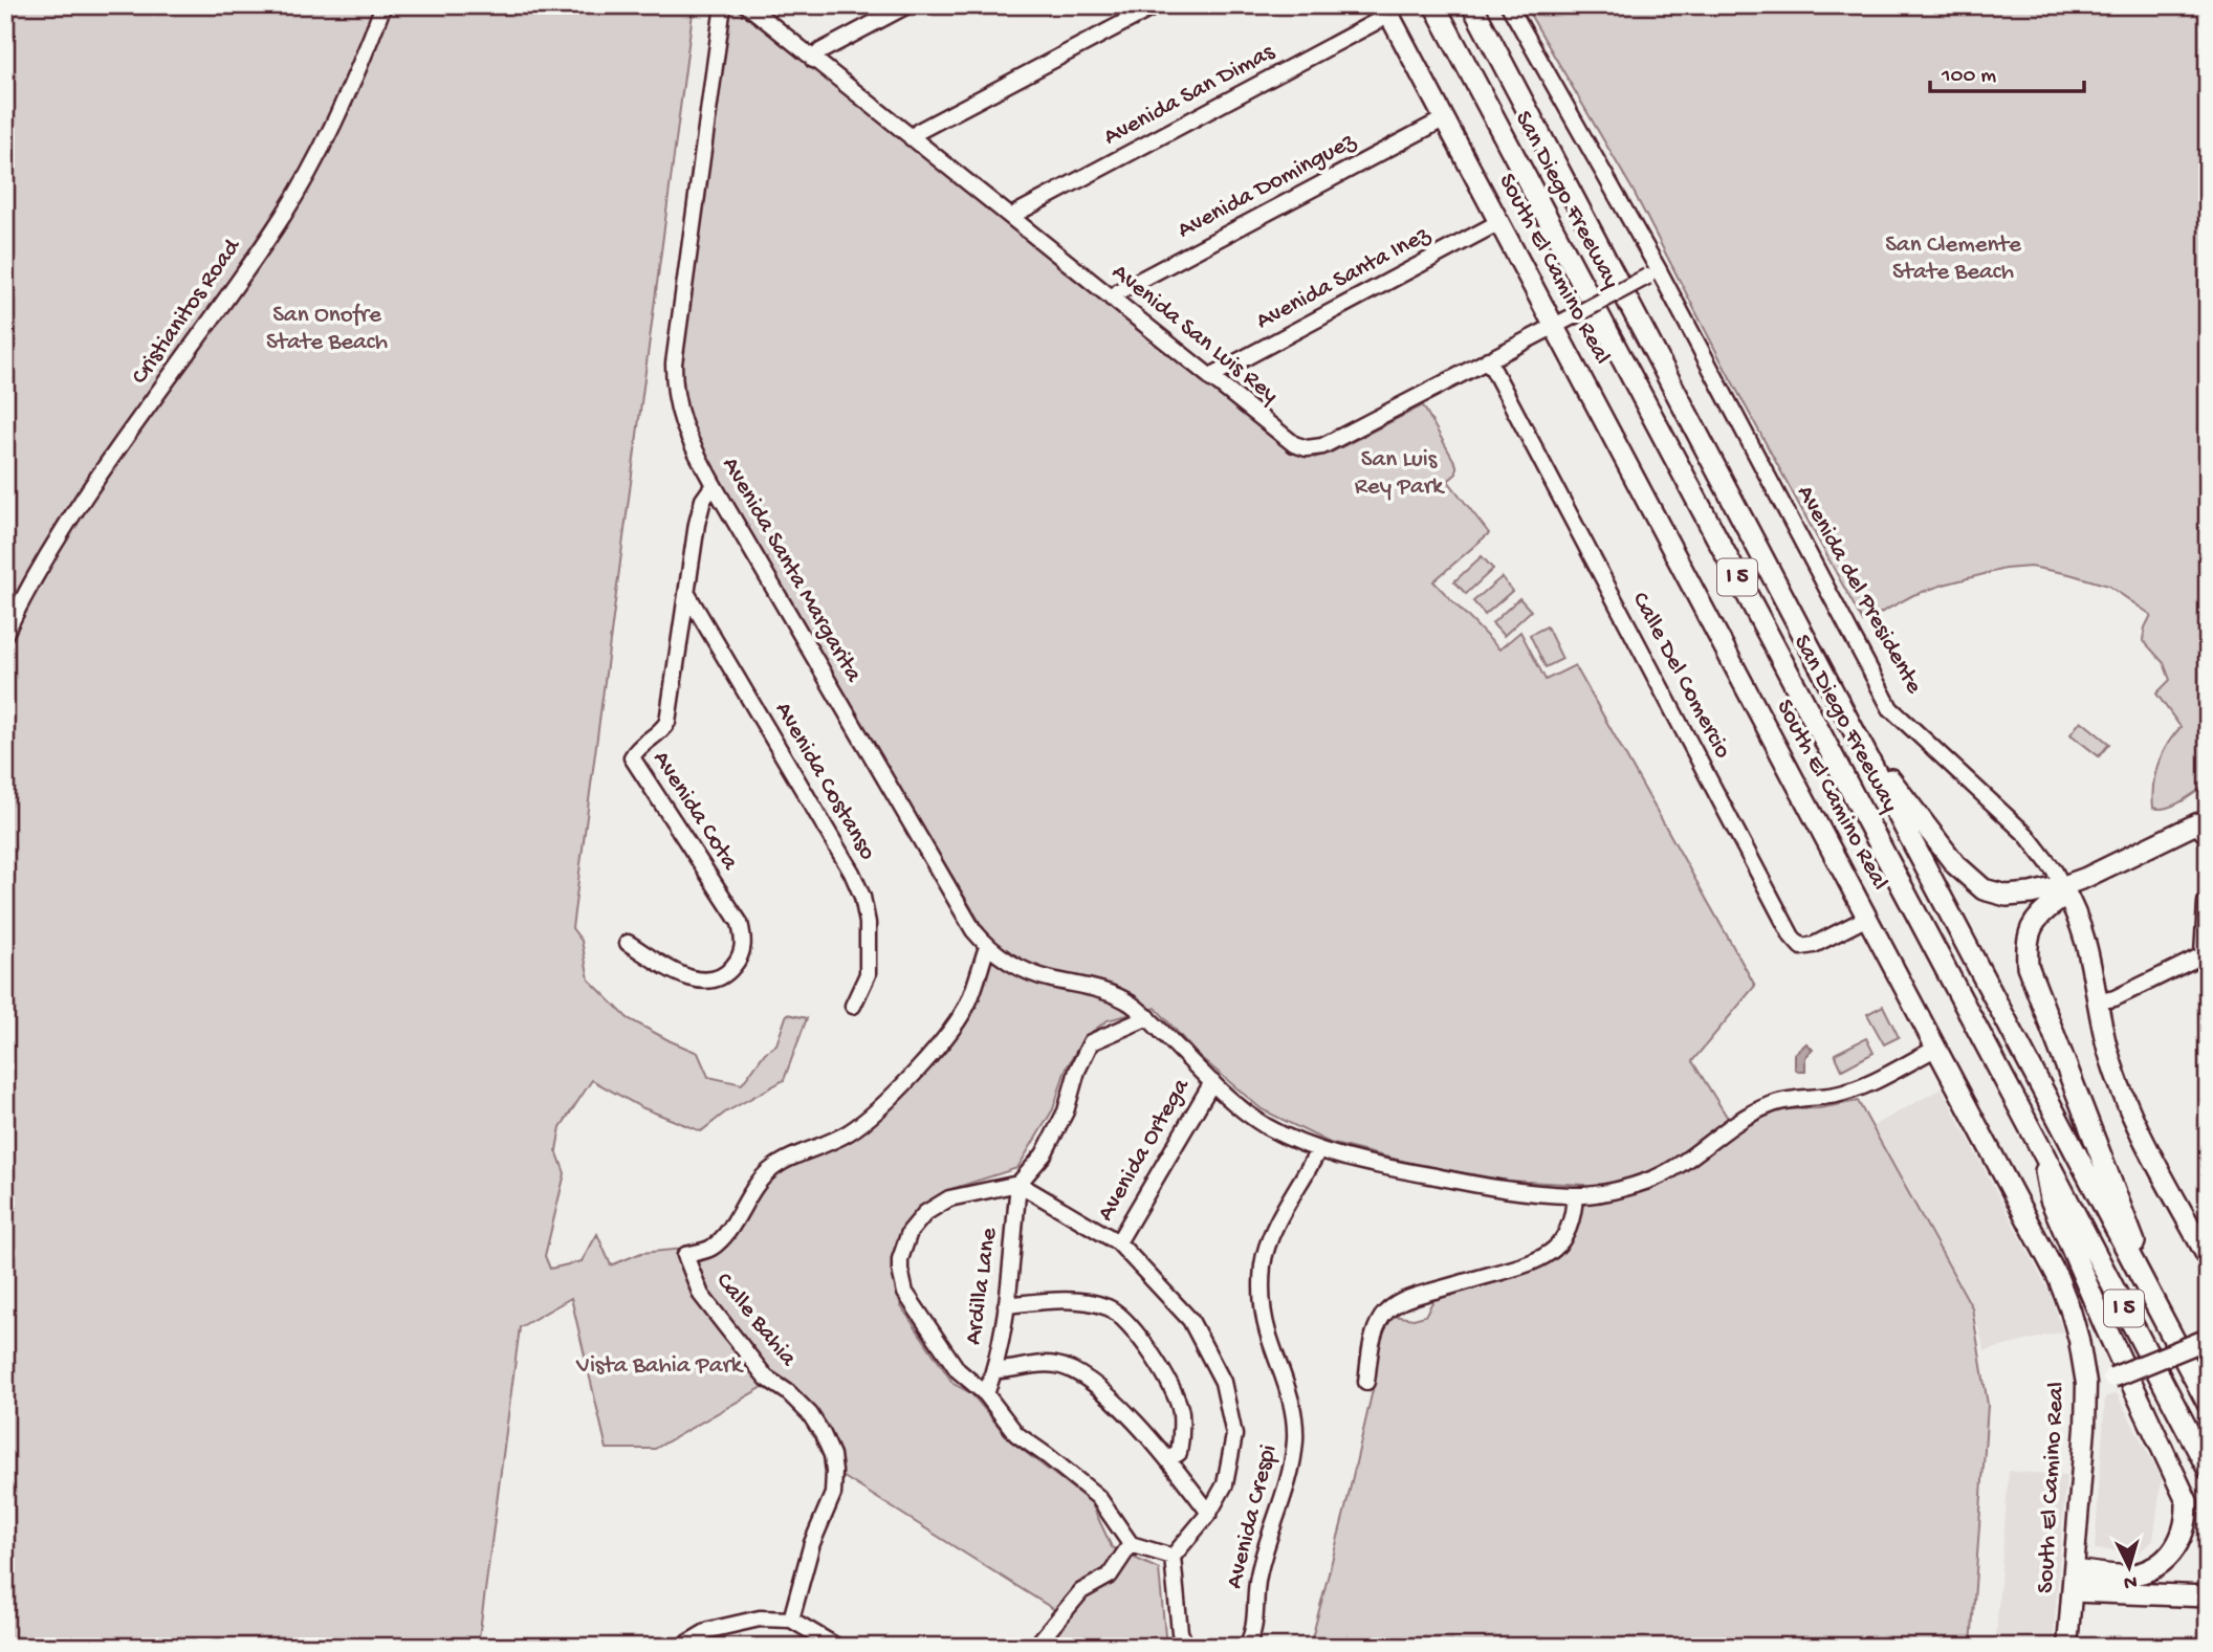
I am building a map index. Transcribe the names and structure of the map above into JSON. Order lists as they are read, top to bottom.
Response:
{
  "streets": {
    "highway": ["San Diego Freeway", "I 5"],
    "main road": ["South El Camino Real", "Avenida del Presidente"],
    "street": [
      "Avenida San Dimas",
      "Avenida Dominguez",
      "Avenida Santa Inez",
      "Cristianitos Road",
      "Avenida San Luis Rey",
      "Avenida Santa Margarita",
      "Calle Del Comercio",
      "Avenida Costanso",
      "Avenida Cota",
      "Avenida Ortega",
      "Ardilla Lane",
      "Calle Bahia",
      "Avenida Crespi"
    ]
  },
  "crossings": [
    ["Avenida San Dimas", "South El Camino Real"],
    ["Avenida San Dimas", "Avenida San Luis Rey"],
    ["Avenida Dominguez", "South El Camino Real"],
    ["Avenida Dominguez", "Avenida San Luis Rey"],
    ["South El Camino Real", "Avenida Santa Inez"],
    ["South El Camino Real", "Avenida San Luis Rey"],
    ["South El Camino Real", "Avenida Santa Margarita"],
    ["South El Camino Real", "Calle Del Comercio"],
    ["Avenida Santa Inez", "Avenida San Luis Rey"],
    ["Avenida San Luis Rey", "Avenida del Presidente"],
    ["Avenida San Luis Rey", "Calle Del Comercio"],
    ["Avenida Santa Margarita", "Avenida Cota"],
    ["Avenida Santa Margarita", "Avenida Ortega"],
    ["Avenida Santa Margarita", "Calle Bahia"],
    ["Avenida Santa Margarita", "Avenida Crespi"],
    ["Avenida Costanso", "Avenida Cota"]
  ],
  "parks": [
    "San Clemente State Beach",
    "San Onofre State Beach",
    "San Luis Rey Park",
    "Vista Bahia Park"
  ],
  "scale_bar": "100 m",
  "north": "bottom"
}
